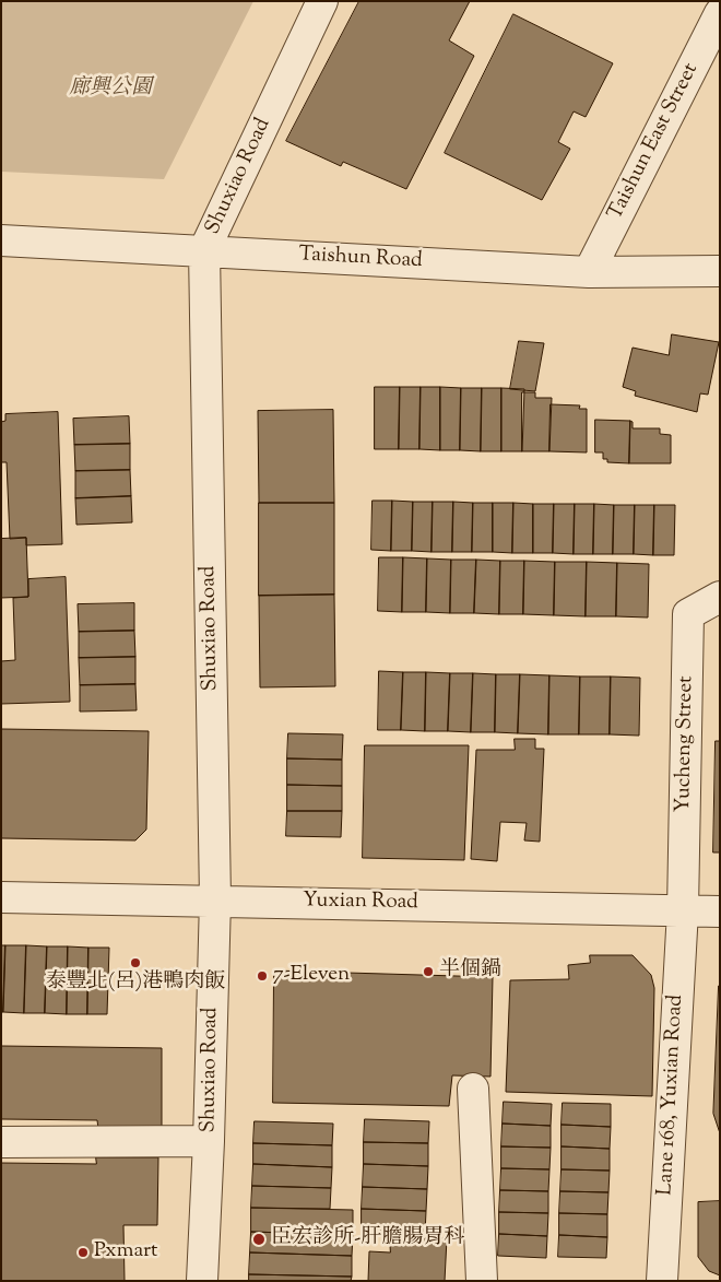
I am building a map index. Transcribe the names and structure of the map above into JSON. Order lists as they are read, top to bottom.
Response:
{
  "streets": {
    "street": [
      "Taishun East Street",
      "Shuxiao Road",
      "Taishun Road",
      "Yucheng Street",
      "Yuxian Road",
      "Lane 168, Yuxian Road"
    ]
  },
  "crossings": [
    ["Taishun East Street", "Taishun Road"],
    ["Shuxiao Road", "Taishun Road"],
    ["Shuxiao Road", "Yuxian Road"],
    ["Yucheng Street", "Yuxian Road"],
    ["Yucheng Street", "Lane 168, Yuxian Road"],
    ["Yuxian Road", "Lane 168, Yuxian Road"]
  ],
  "parks": ["廊興公園"],
  "places": [
    "泰豐北(呂)港鴨肉飯",
    "半個鍋",
    "7-Eleven",
    "臣宏診所-肝膽腸胃科",
    "Pxmart"
  ]
}
